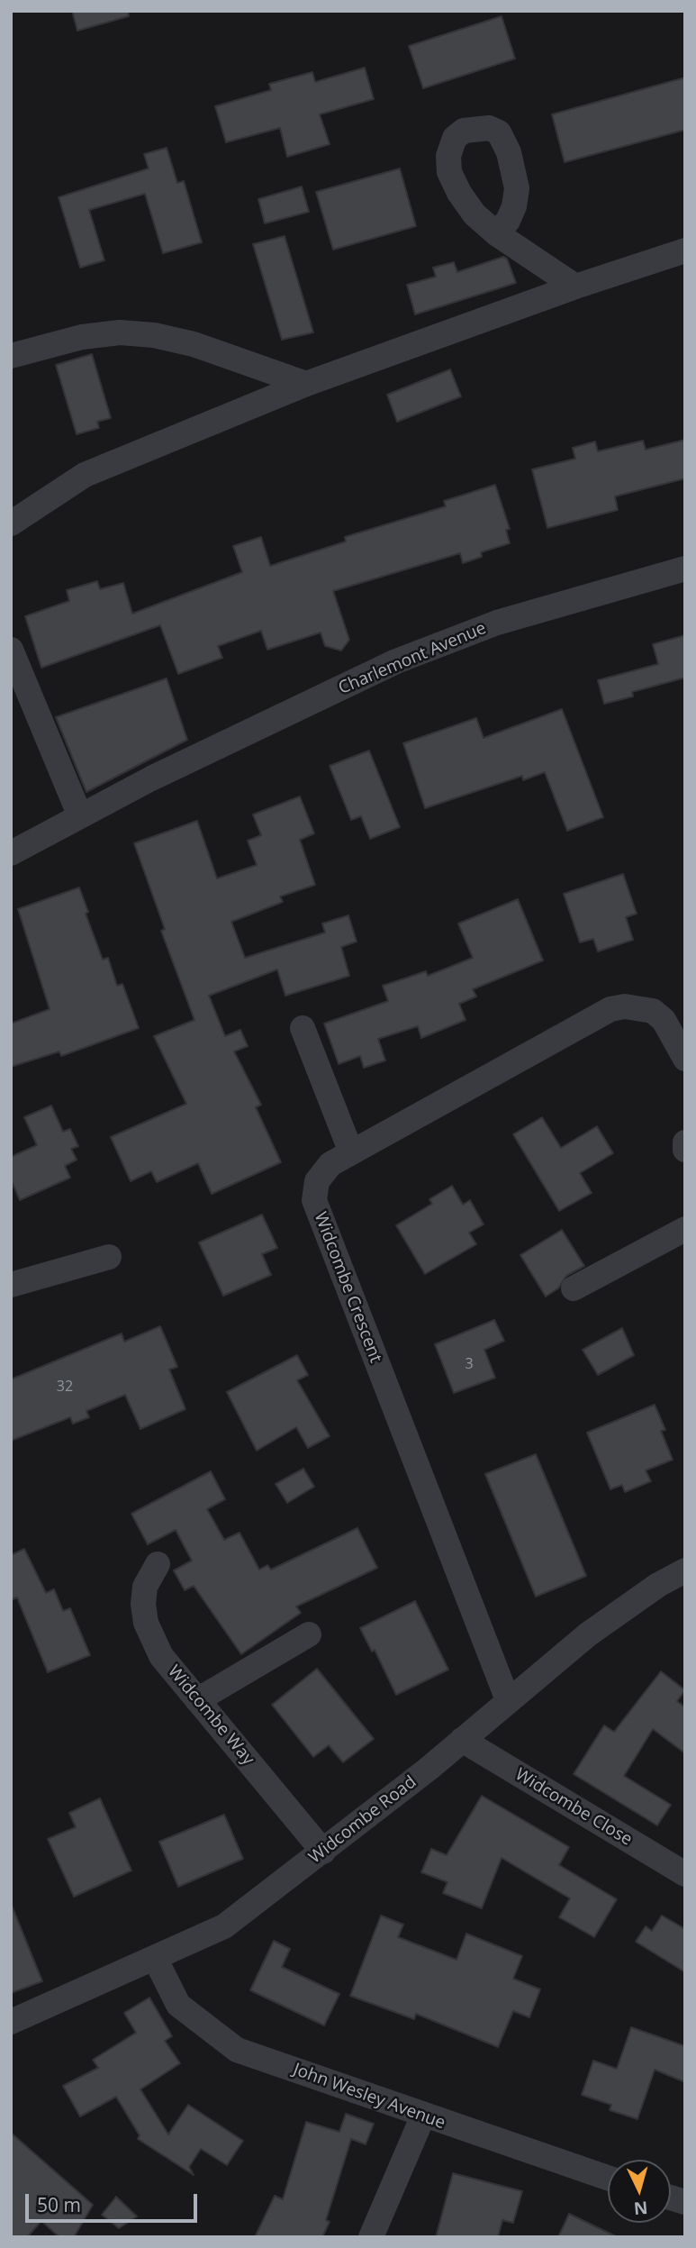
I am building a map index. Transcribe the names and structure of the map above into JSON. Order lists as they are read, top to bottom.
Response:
{
  "streets": {
    "street": [
      "Charlemont Avenue",
      "Widcombe Crescent",
      "Widcombe Way",
      "Widcombe Close",
      "Widcombe Road",
      "John Wesley Avenue"
    ]
  },
  "crossings": [
    ["Widcombe Crescent", "Widcombe Road"],
    ["Widcombe Way", "Widcombe Road"],
    ["Widcombe Close", "Widcombe Road"],
    ["Widcombe Road", "John Wesley Avenue"]
  ],
  "house_numbers": ["3", "32"],
  "scale_bar": "50 m",
  "north": "bottom"
}
